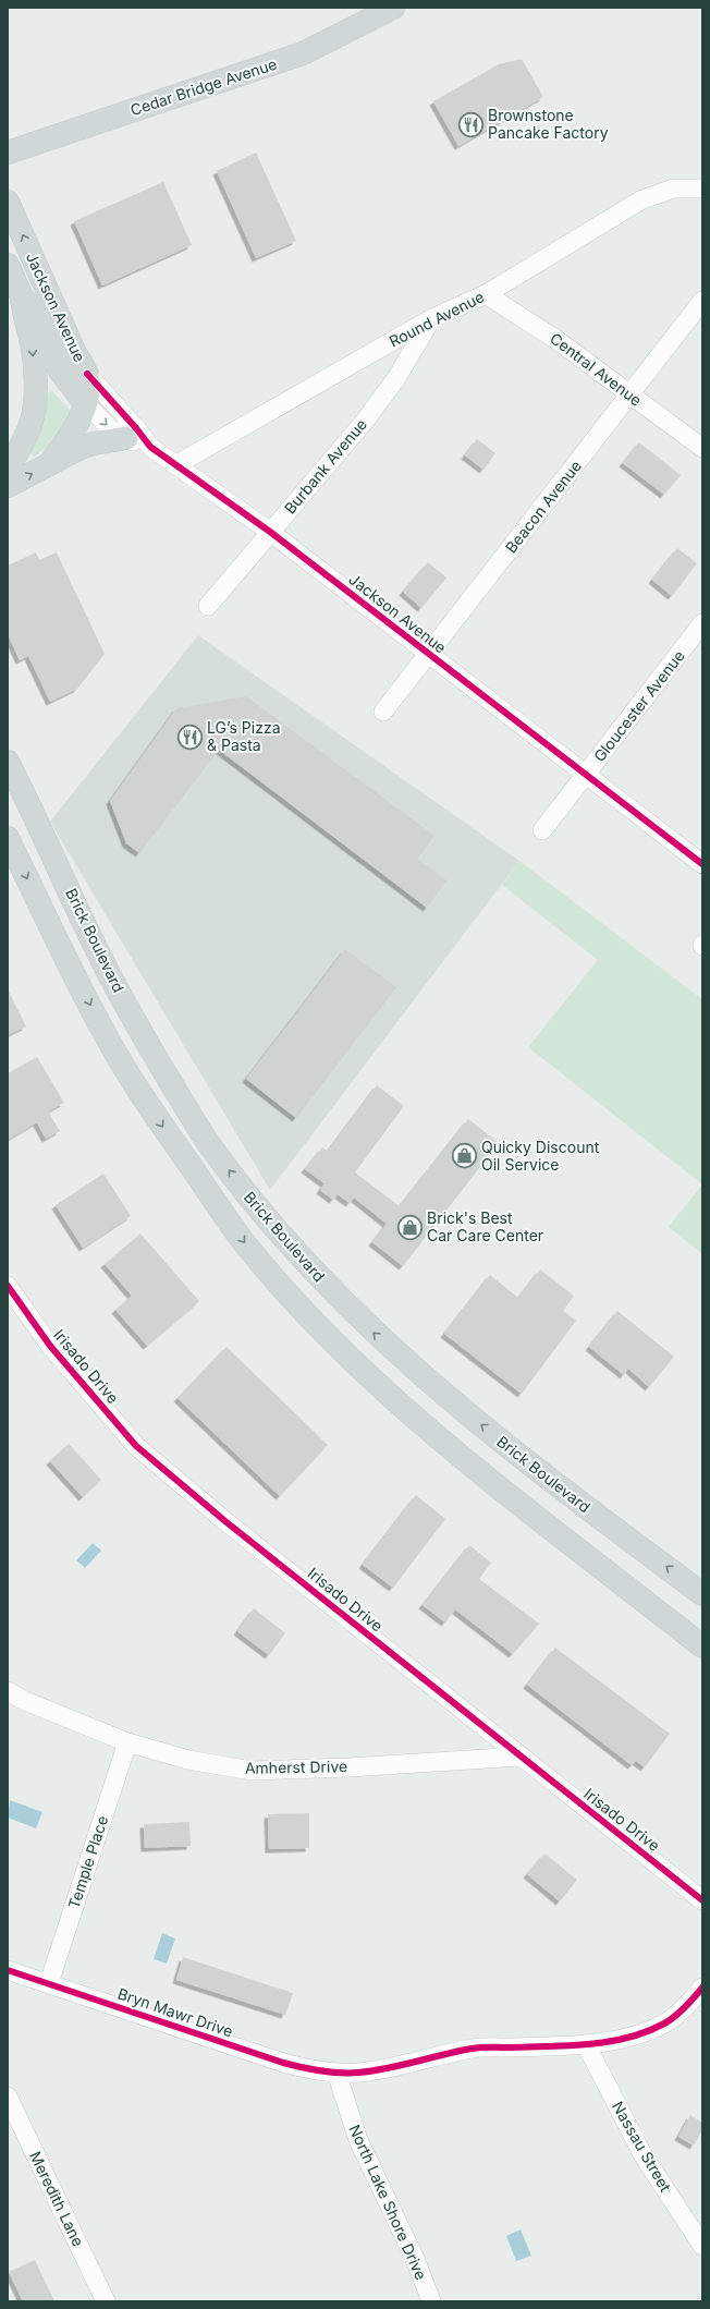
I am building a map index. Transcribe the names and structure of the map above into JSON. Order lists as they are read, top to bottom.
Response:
{
  "streets": {
    "main road": ["Cedar Bridge Avenue", "Jackson Avenue", "Brick Boulevard"],
    "street": [
      "Round Avenue",
      "Central Avenue",
      "Burbank Avenue",
      "Beacon Avenue",
      "Gloucester Avenue",
      "Irisado Drive",
      "Amherst Drive",
      "Temple Place",
      "Bryn Mawr Drive",
      "Nassau Street",
      "Meredith Lane",
      "North Lake Shore Drive"
    ]
  },
  "crossings": [
    ["Jackson Avenue", "Round Avenue"],
    ["Jackson Avenue", "Burbank Avenue"],
    ["Jackson Avenue", "Beacon Avenue"],
    ["Jackson Avenue", "Gloucester Avenue"],
    ["Round Avenue", "Central Avenue"],
    ["Round Avenue", "Burbank Avenue"],
    ["Central Avenue", "Beacon Avenue"],
    ["Irisado Drive", "Amherst Drive"],
    ["Amherst Drive", "Temple Place"],
    ["Temple Place", "Bryn Mawr Drive"],
    ["Bryn Mawr Drive", "North Lake Shore Drive"]
  ],
  "places": {
    "restaurant": ["Brownstone Pancake Factory", "LG’s Pizza & Pasta"],
    "shop": ["Quicky Discount Oil Service", "Brick's Best Car Care Center"]
  }
}
